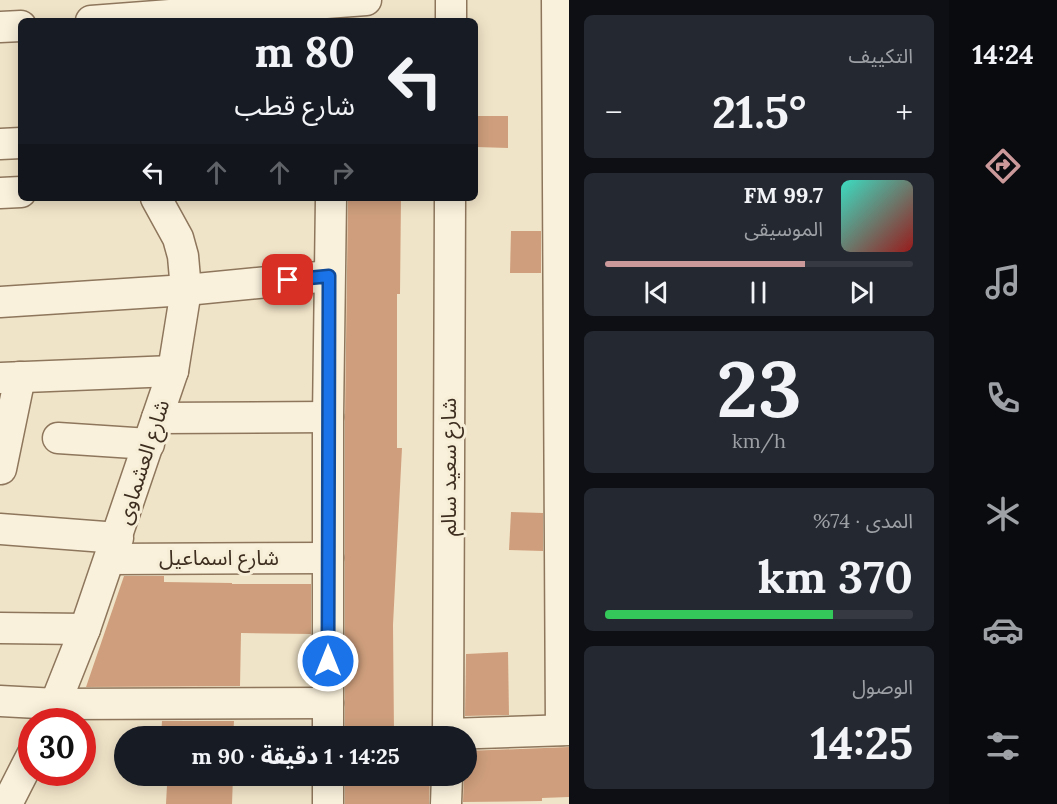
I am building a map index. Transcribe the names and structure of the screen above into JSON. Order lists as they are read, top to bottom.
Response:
{
  "streets": {
    "street": ["شارع العشماوى", "شارع سعيد سالم", "شارع اسماعيل"]
  },
  "crossings": [
    ["شارع العشماوى", "شارع اسماعيل"]
  ],
  "page": {
    "tabs": "14:24",
    "tile": [
      "التكييف",
      ["23", "km/h"],
      ["المدى · 74%", "370 km"],
      ["الوصول", "14:25"]
    ],
    "turn": ["80 m", "شارع قطب"],
    "heat": ["−", "21.5°", "+"],
    "song": ["99.7 FM", "الموسيقى"],
    "limit": "30",
    "trip": "14:25 · 1 دقيقة · 90 m"
  }
}
